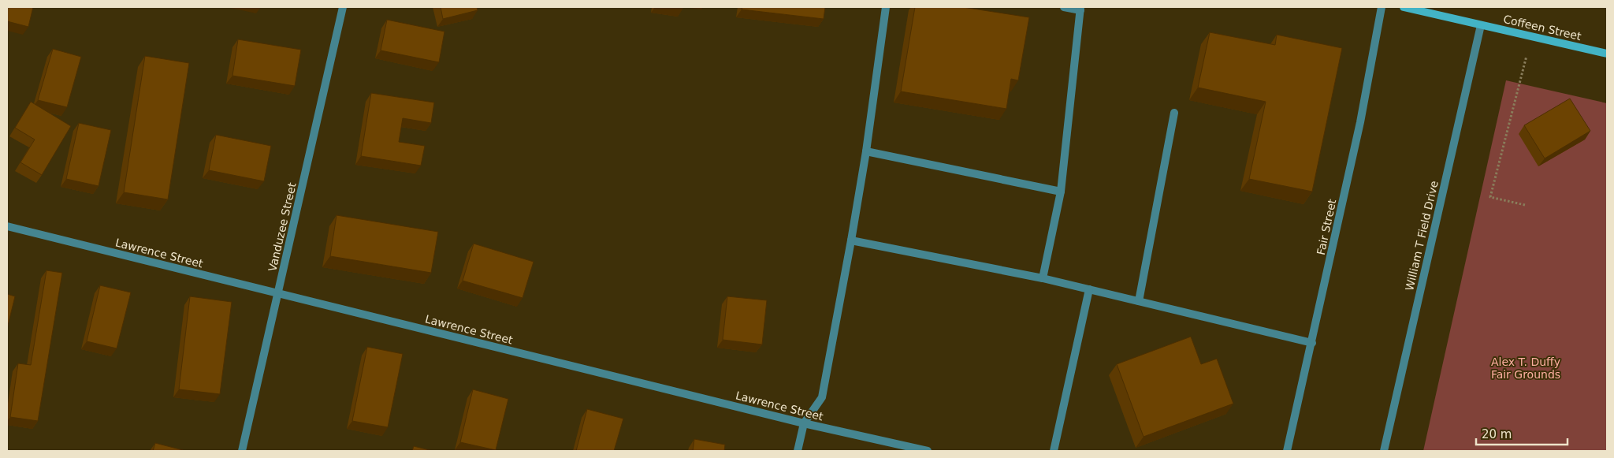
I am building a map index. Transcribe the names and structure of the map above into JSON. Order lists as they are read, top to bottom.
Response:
{
  "streets": {
    "main road": ["Coffeen Street"],
    "street": [
      "Vanduzee Street",
      "Fair Street",
      "William T Field Drive",
      "Lawrence Street"
    ]
  },
  "crossings": [
    ["Coffeen Street", "William T Field Drive"],
    ["Vanduzee Street", "Lawrence Street"]
  ],
  "parks": ["Alex T. Duffy Fair Grounds"],
  "scale_bar": "20 m"
}
